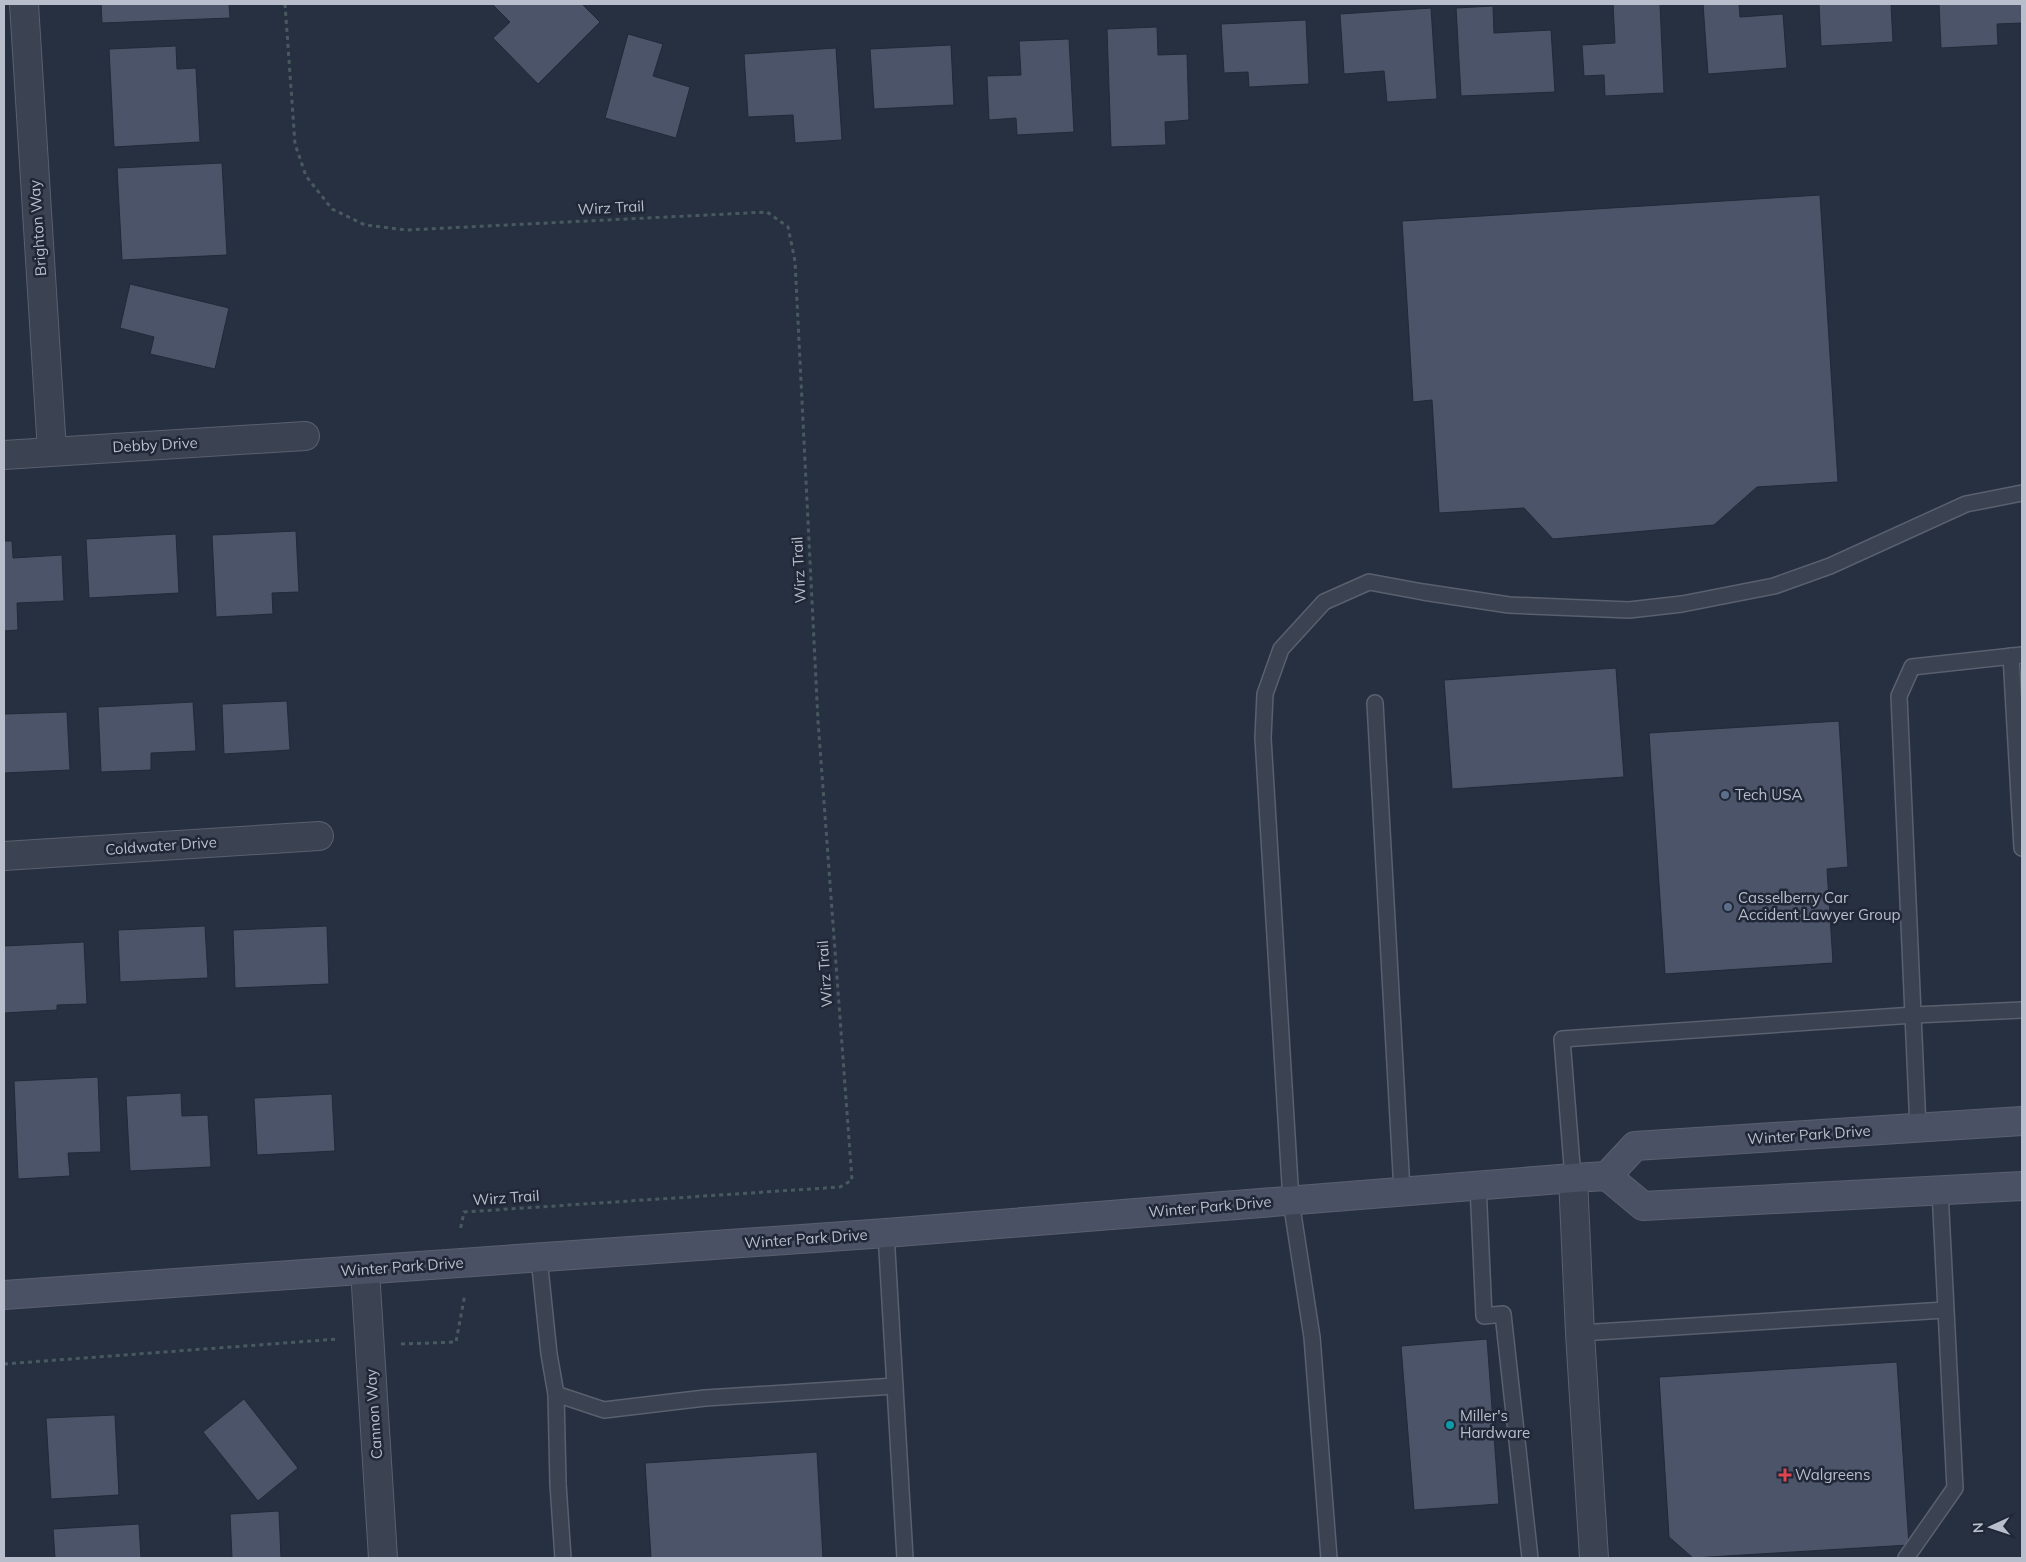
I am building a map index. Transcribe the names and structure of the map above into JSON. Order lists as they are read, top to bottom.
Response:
{
  "streets": {
    "street": [
      "Brighton Way",
      "Debby Drive",
      "Coldwater Drive",
      "Winter Park Drive",
      "Cannon Way"
    ],
    "path": ["Wirz Trail"]
  },
  "crossings": [
    ["Brighton Way", "Debby Drive"],
    ["Winter Park Drive", "Cannon Way"]
  ],
  "places": {
    "other": ["Tech USA", "Casselberry Car Accident Lawyer Group", "Miller's Hardware"],
    "health": ["Walgreens"]
  },
  "north": "left"
}
